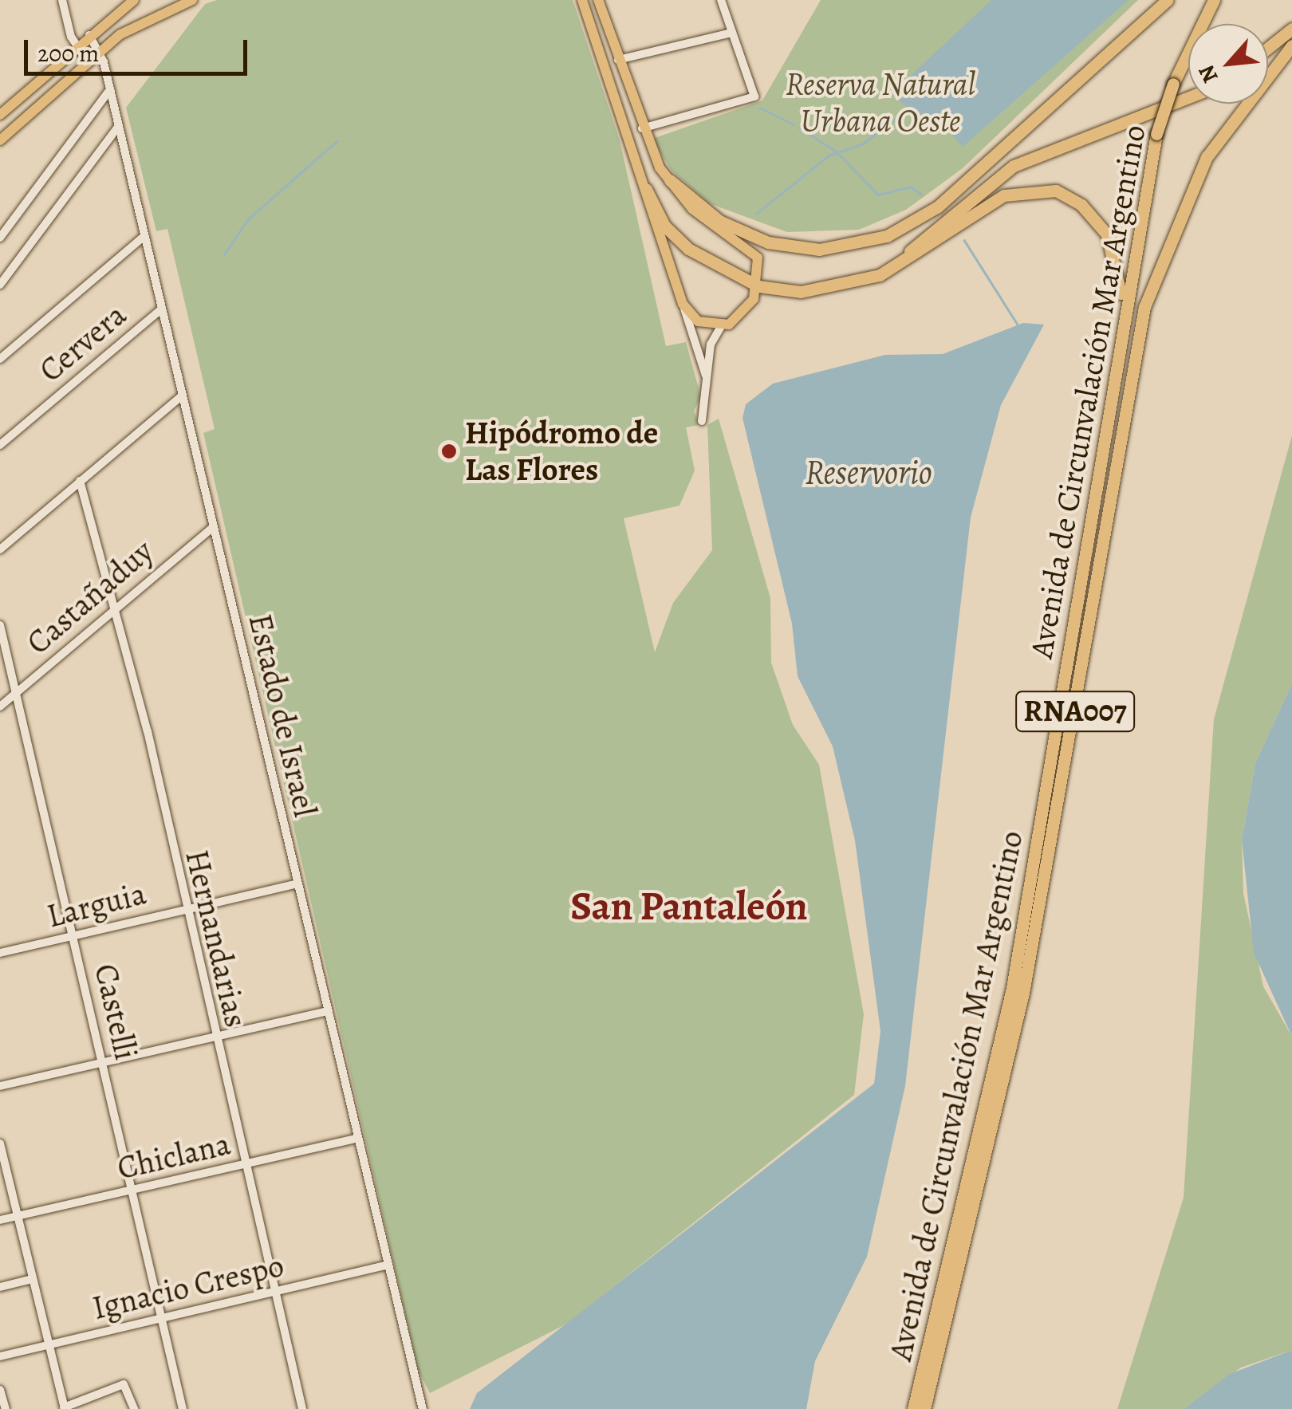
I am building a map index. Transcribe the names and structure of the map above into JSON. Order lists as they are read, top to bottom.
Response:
{
  "streets": {
    "highway": ["Avenida de Circunvalación Mar Argentino", "RNA007"],
    "street": [
      "Cervera",
      "Castañaduy",
      "Estado de Israel",
      "Larguia",
      "Hernandarias",
      "Castelli",
      "Chiclana",
      "Ignacio Crespo"
    ]
  },
  "crossings": [
    ["Cervera", "Estado de Israel"],
    ["Castañaduy", "Estado de Israel"],
    ["Castañaduy", "Hernandarias"],
    ["Castañaduy", "Castelli"],
    ["Estado de Israel", "Larguia"],
    ["Estado de Israel", "Chiclana"],
    ["Estado de Israel", "Ignacio Crespo"],
    ["Larguia", "Hernandarias"],
    ["Larguia", "Castelli"],
    ["Hernandarias", "Chiclana"],
    ["Hernandarias", "Ignacio Crespo"],
    ["Castelli", "Chiclana"],
    ["Castelli", "Ignacio Crespo"]
  ],
  "districts": ["San Pantaleón"],
  "water": ["Reservorio"],
  "parks": ["Reserva Natural Urbana Oeste"],
  "places": ["Hipódromo de Las Flores"],
  "scale_bar": "200 m",
  "north": "bottom left"
}
